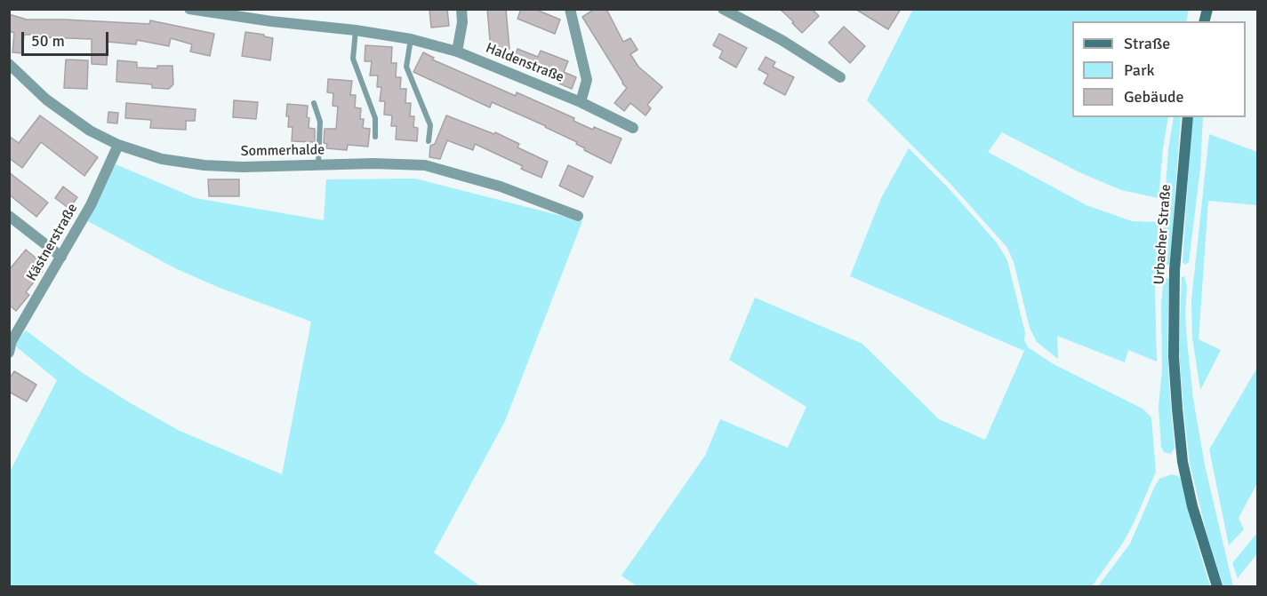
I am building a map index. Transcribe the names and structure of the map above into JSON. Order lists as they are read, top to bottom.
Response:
{
  "streets": {
    "street": [
      "Haldenstraße",
      "Sommerhalde",
      "Urbacher Straße",
      "Kästnerstraße"
    ]
  },
  "crossings": [
    ["Sommerhalde", "Kästnerstraße"]
  ],
  "legend": ["Straße", "Park", "Gebäude"],
  "scale_bar": "50 m"
}
